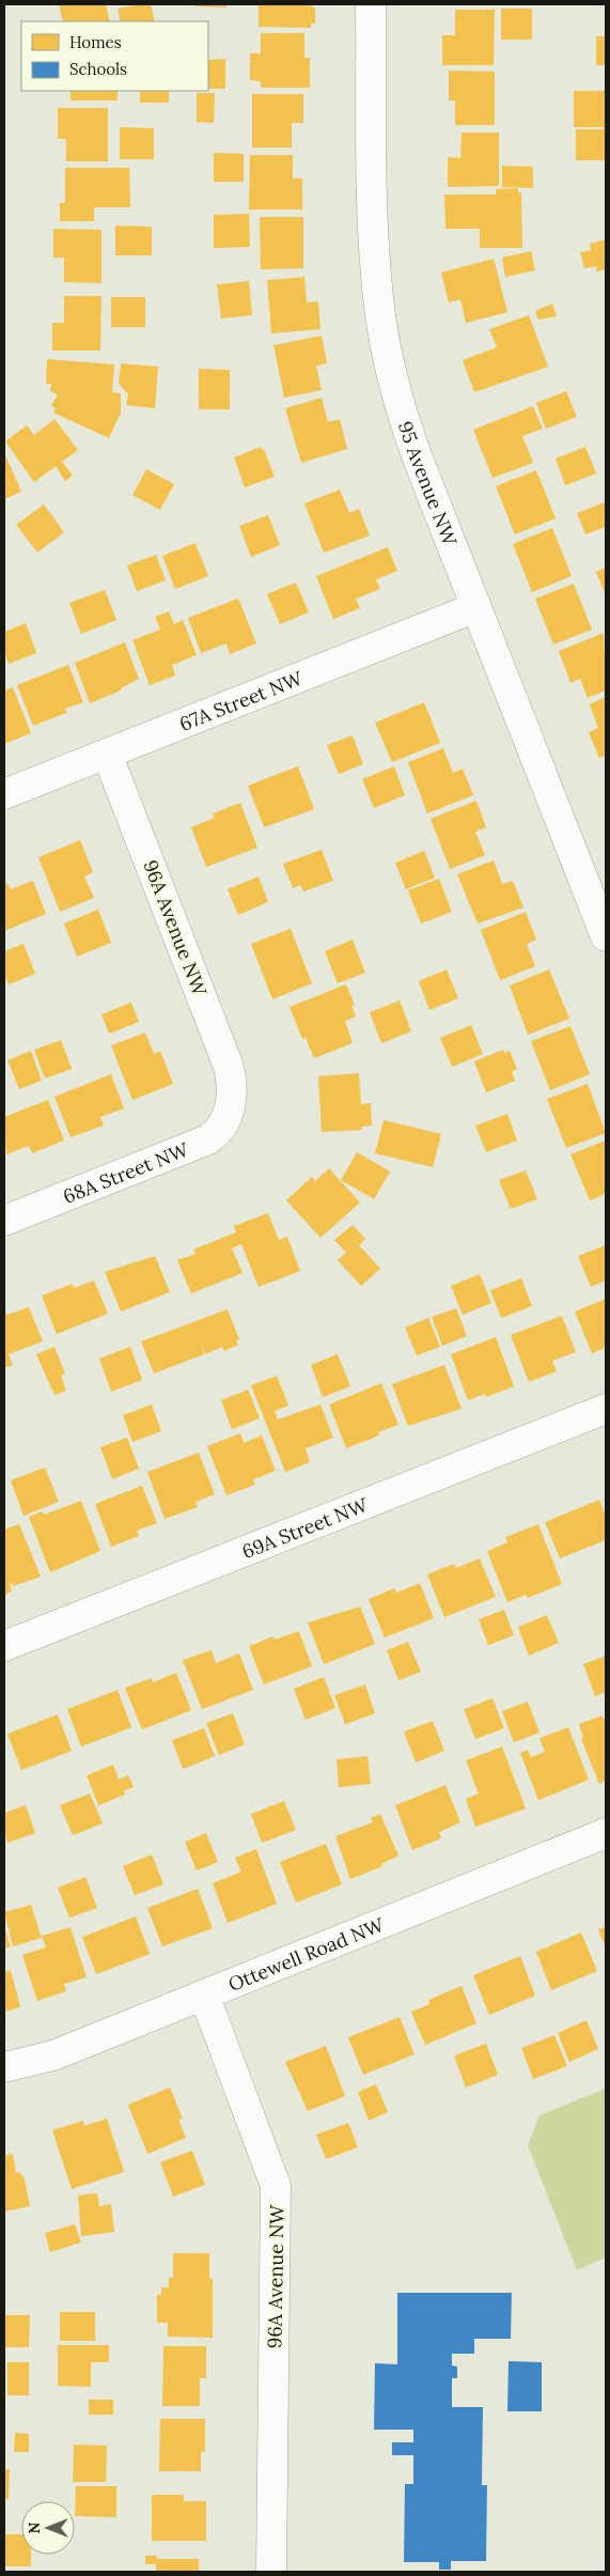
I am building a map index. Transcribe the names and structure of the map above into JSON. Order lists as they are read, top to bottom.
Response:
{
  "streets": {
    "street": [
      "95 Avenue NW",
      "67A Street NW",
      "96A Avenue NW",
      "68A Street NW",
      "69A Street NW",
      "Ottewell Road NW"
    ]
  },
  "crossings": [
    ["95 Avenue NW", "67A Street NW"],
    ["67A Street NW", "96A Avenue NW"],
    ["96A Avenue NW", "68A Street NW"],
    ["96A Avenue NW", "Ottewell Road NW"]
  ],
  "legend": ["Homes", "Schools"],
  "north": "left"
}
